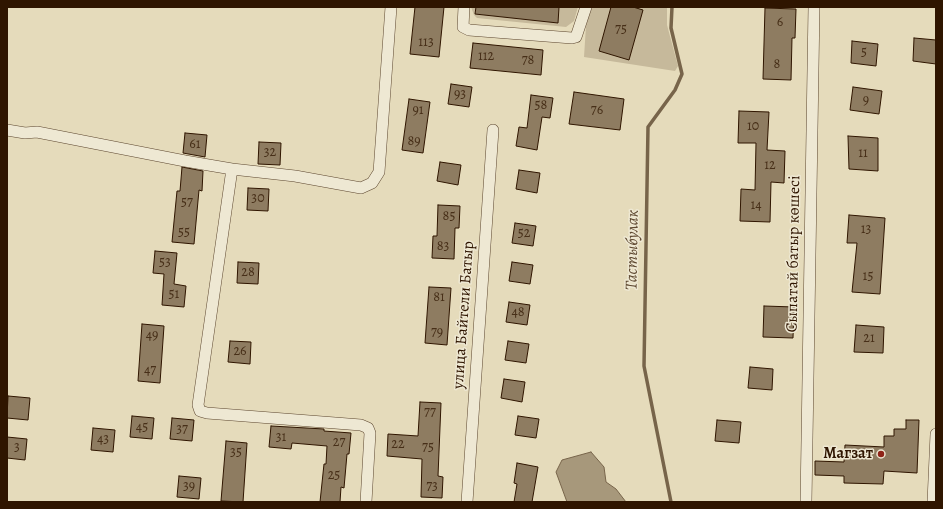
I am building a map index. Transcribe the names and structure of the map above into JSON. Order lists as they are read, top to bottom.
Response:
{
  "streets": {
    "street": ["Сыпатай батыр көшесі", "улица Байтели Батыр"]
  },
  "water": ["Тастыбулак"],
  "places": ["Магзат"],
  "house_numbers": [
    "6",
    "75",
    "113",
    "5",
    "112",
    "78",
    "8",
    "93",
    "9",
    "58",
    "91",
    "76",
    "10",
    "89",
    "61",
    "32",
    "11",
    "12",
    "30",
    "57",
    "14",
    "85",
    "13",
    "55",
    "52",
    "83",
    "53",
    "28",
    "15",
    "51",
    "81",
    "48",
    "79",
    "49",
    "21",
    "26",
    "47",
    "77",
    "45",
    "37",
    "31",
    "43",
    "27",
    "22",
    "3",
    "75",
    "35",
    "25",
    "39",
    "73"
  ]
}
